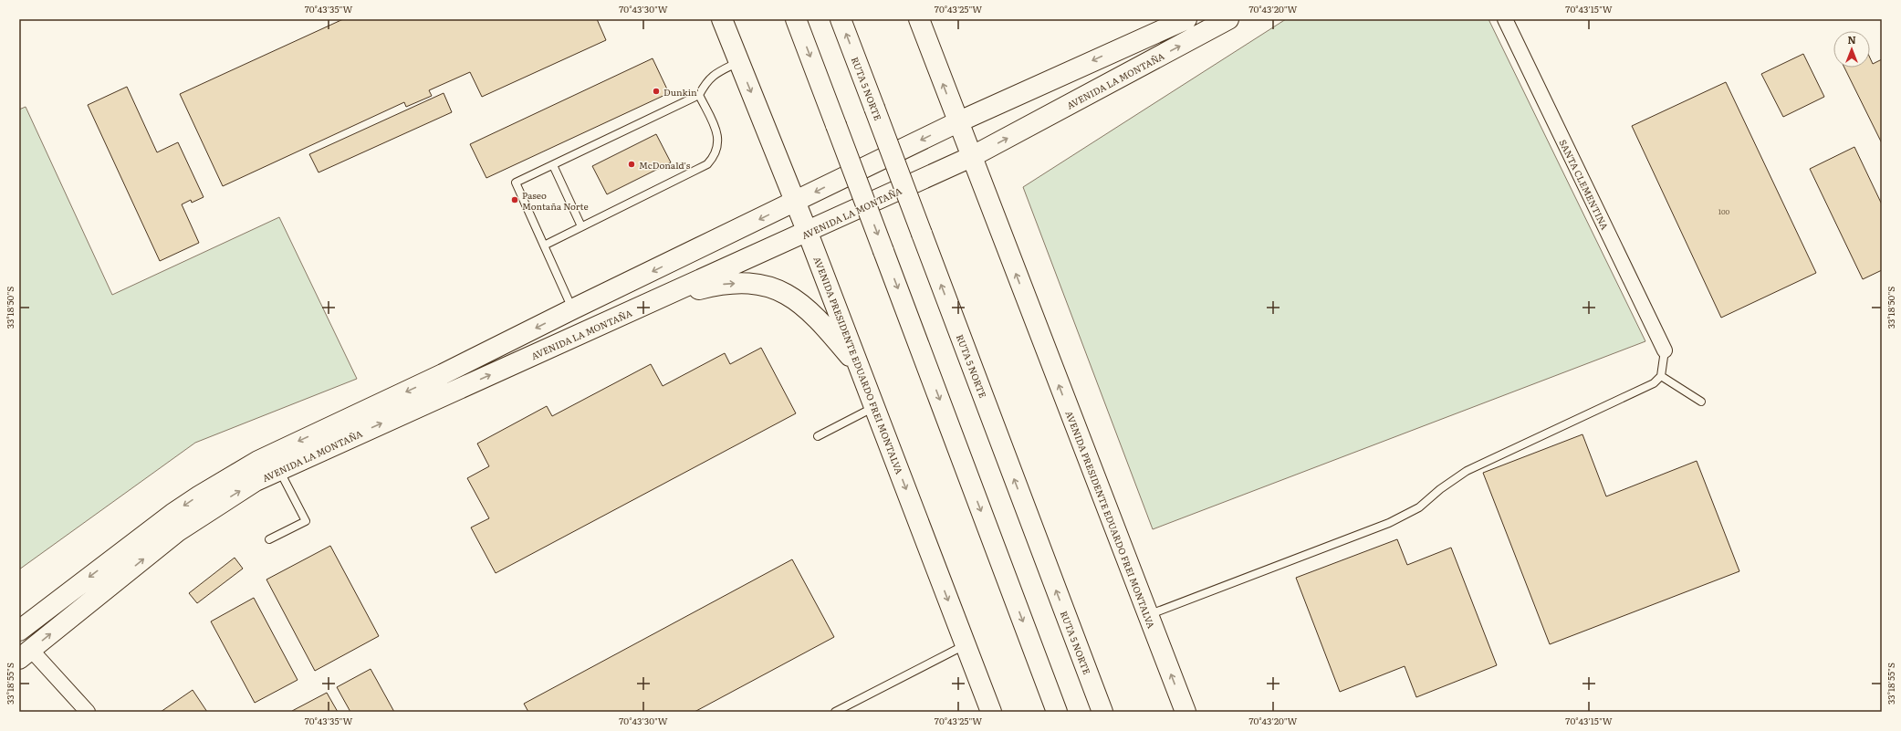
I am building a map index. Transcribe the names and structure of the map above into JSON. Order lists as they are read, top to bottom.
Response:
{
  "streets": {
    "main road": ["AVENIDA LA MONTAÑA", "RUTA 5 NORTE", "AVENIDA PRESIDENTE EDUARDO FREI MONTALVA"],
    "street": ["SANTA CLEMENTINA"]
  },
  "crossings": [
    ["AVENIDA LA MONTAÑA", "AVENIDA PRESIDENTE EDUARDO FREI MONTALVA"]
  ],
  "places": ["Dunkin'", "McDonald's", "Paseo Montaña Norte"],
  "house_numbers": ["100"],
  "north": "top",
  "coordinates": [
    "70°43'35\"W",
    "70°43'30\"W",
    "70°43'25\"W",
    "70°43'20\"W",
    "70°43'15\"W",
    "33°18'50\"S",
    "33°18'55\"S"
  ]
}
